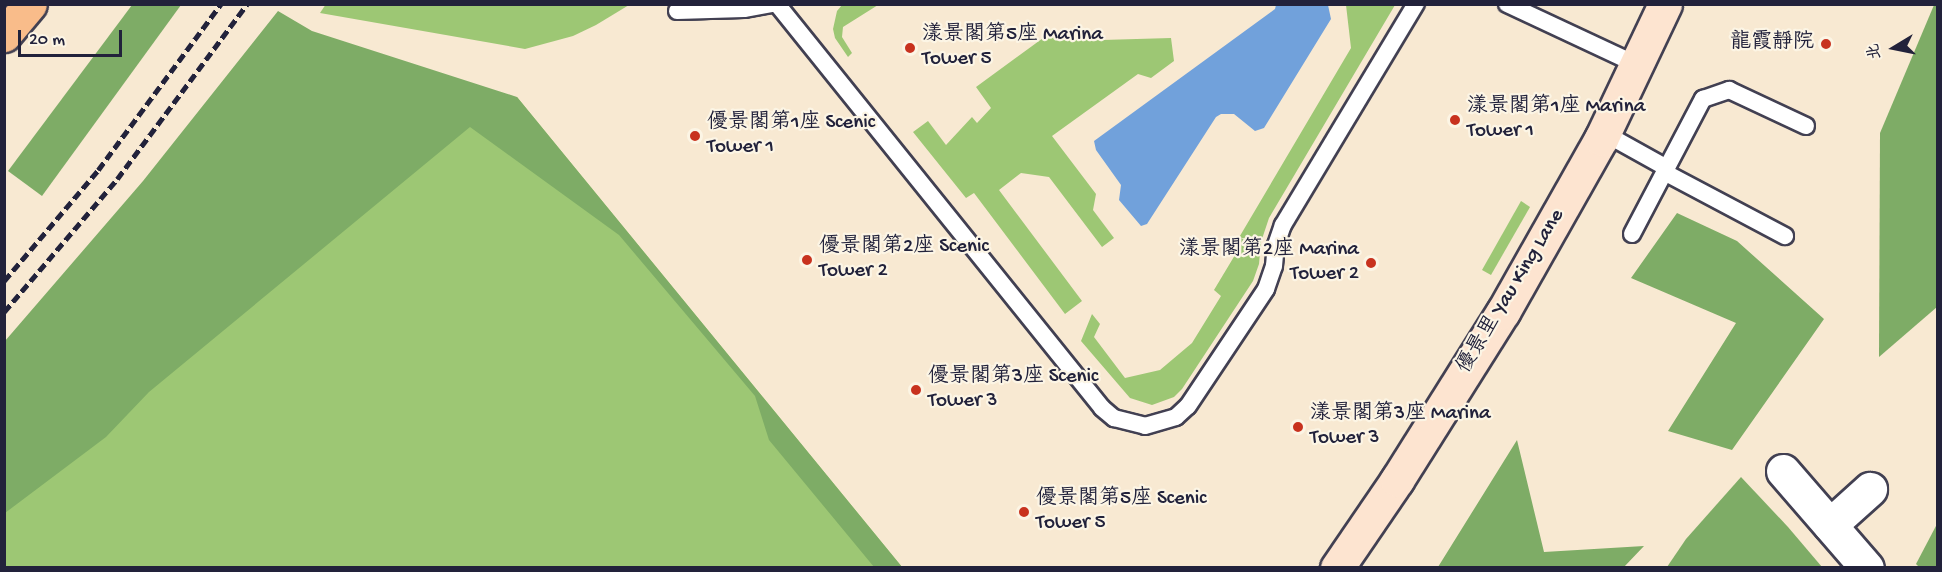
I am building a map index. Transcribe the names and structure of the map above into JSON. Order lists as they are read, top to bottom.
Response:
{
  "streets": {
    "street": ["優景里 Yau King Lane"]
  },
  "places": [
    "龍霞靜院",
    "漾景閣第5座 Marina Tower 5",
    "漾景閣第1座 Marina Tower 1",
    "優景閣第1座 Scenic Tower 1",
    "優景閣第2座 Scenic Tower 2",
    "漾景閣第2座 Marina Tower 2",
    "優景閣第3座 Scenic Tower 3",
    "漾景閣第3座 Marina Tower 3",
    "優景閣第5座 Scenic Tower 5"
  ],
  "scale_bar": "20 m",
  "north": "left"
}
